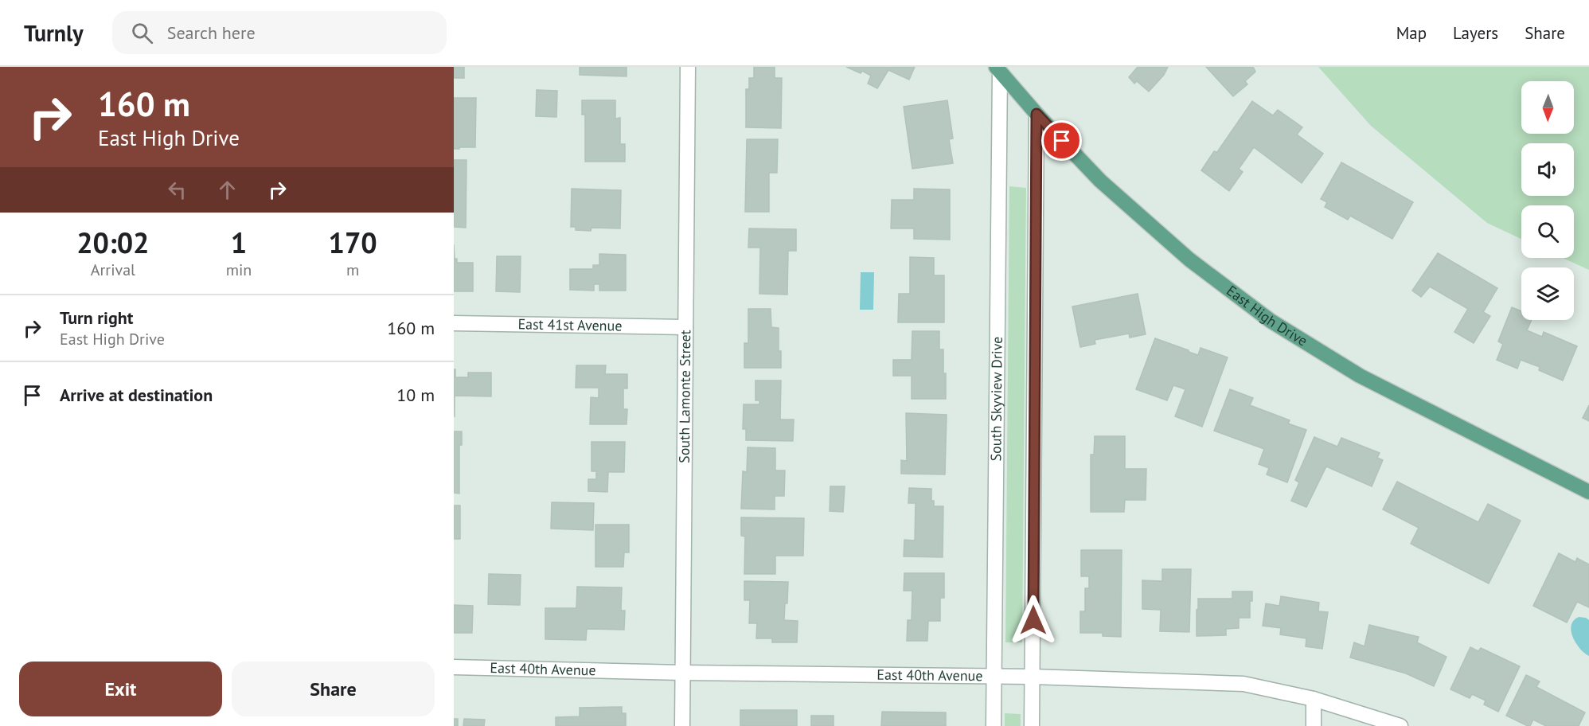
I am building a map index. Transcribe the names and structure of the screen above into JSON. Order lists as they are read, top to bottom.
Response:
{
  "streets": {
    "main road": ["East High Drive"],
    "street": [
      "East 41st Avenue",
      "South Lamonte Street",
      "South Skyview Drive",
      "East 40th Avenue"
    ]
  },
  "crossings": [
    ["East High Drive", "South Skyview Drive"],
    ["East 41st Avenue", "South Lamonte Street"],
    ["South Lamonte Street", "East 40th Avenue"],
    ["South Skyview Drive", "East 40th Avenue"]
  ],
  "north": "bottom",
  "page": {
    "header": "Turnly",
    "search": "Search here",
    "nav": ["Map", "Layers", "Share"],
    "turn": ["160 m", "East High Drive"],
    "eta": [
      "20:02",
      "Arrival",
      "1",
      "min",
      "170",
      "m"
    ],
    "list": [
      {
        "name": "Turn right",
        "note": "East High Drive",
        "value": "160 m"
      },
      {
        "name": "Arrive at destination",
        "value": "10 m"
      }
    ],
    "buttons": ["Exit", "Share"]
  }
}
